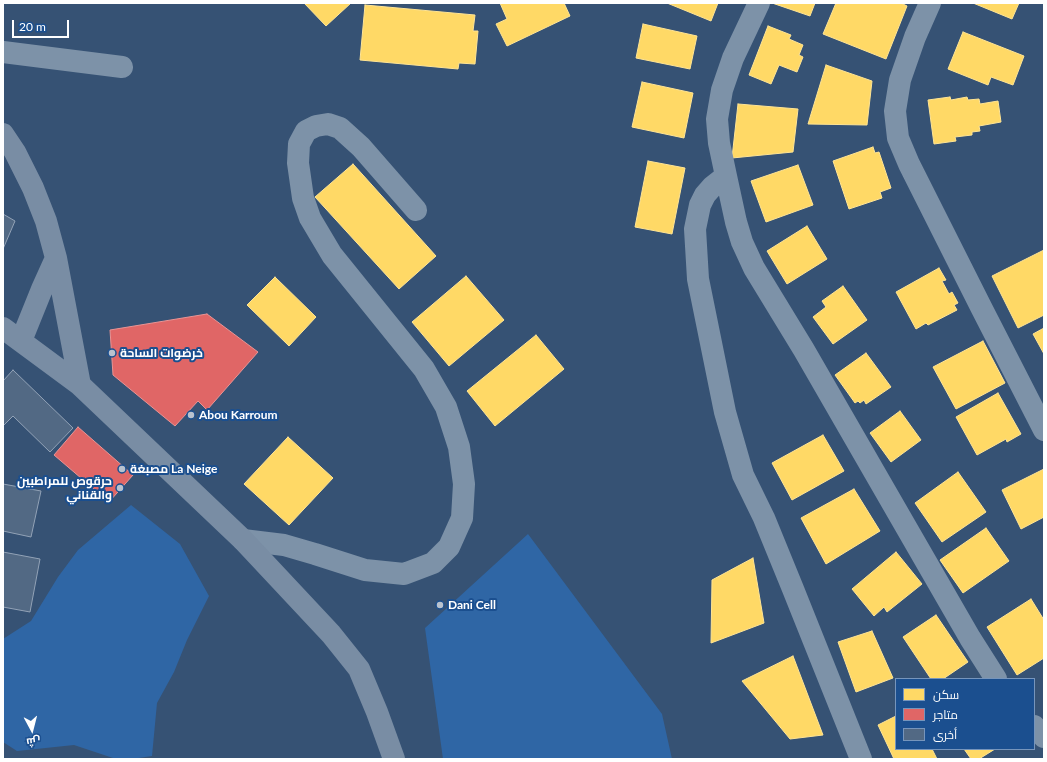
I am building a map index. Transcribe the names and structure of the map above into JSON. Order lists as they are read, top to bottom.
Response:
{
  "places": [
    "خرضوات الساحة",
    "Abou Karroum",
    "مصبغة La Neige",
    "حرقوص للمراطبين والقناني",
    "Dani Cell"
  ],
  "legend": ["سكن", "متاجر", "أخرى"],
  "scale_bar": "20 m",
  "north": "bottom"
}
